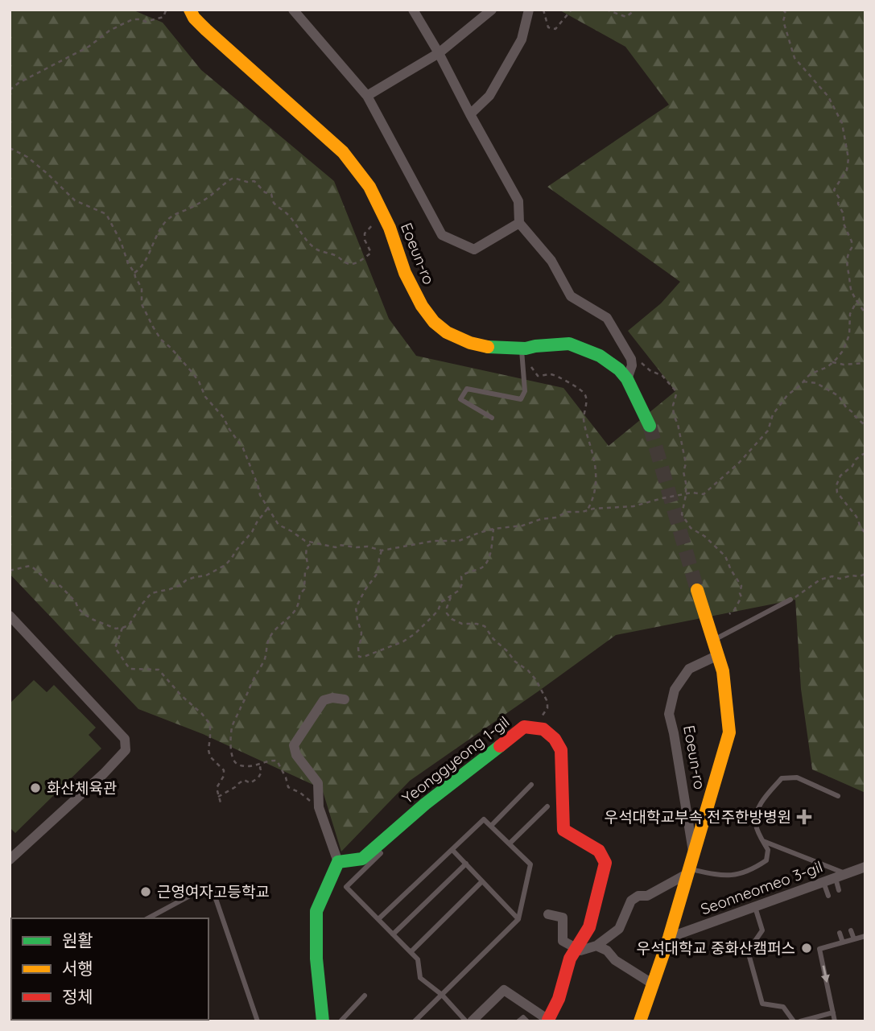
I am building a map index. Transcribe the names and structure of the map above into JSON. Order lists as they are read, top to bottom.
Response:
{
  "streets": {
    "street": ["Eoeun-ro", "Yeonggyeong 1-gil", "Seonneomeo 3-gil"]
  },
  "crossings": [
    ["Eoeun-ro", "Seonneomeo 3-gil"]
  ],
  "places": {
    "other": ["화산체육관", "근영여자고등학교", "우석대학교 중화산캠퍼스"],
    "health": ["우석대학교부속 전주한방병원"]
  },
  "legend": ["원활", "서행", "정체"]
}
